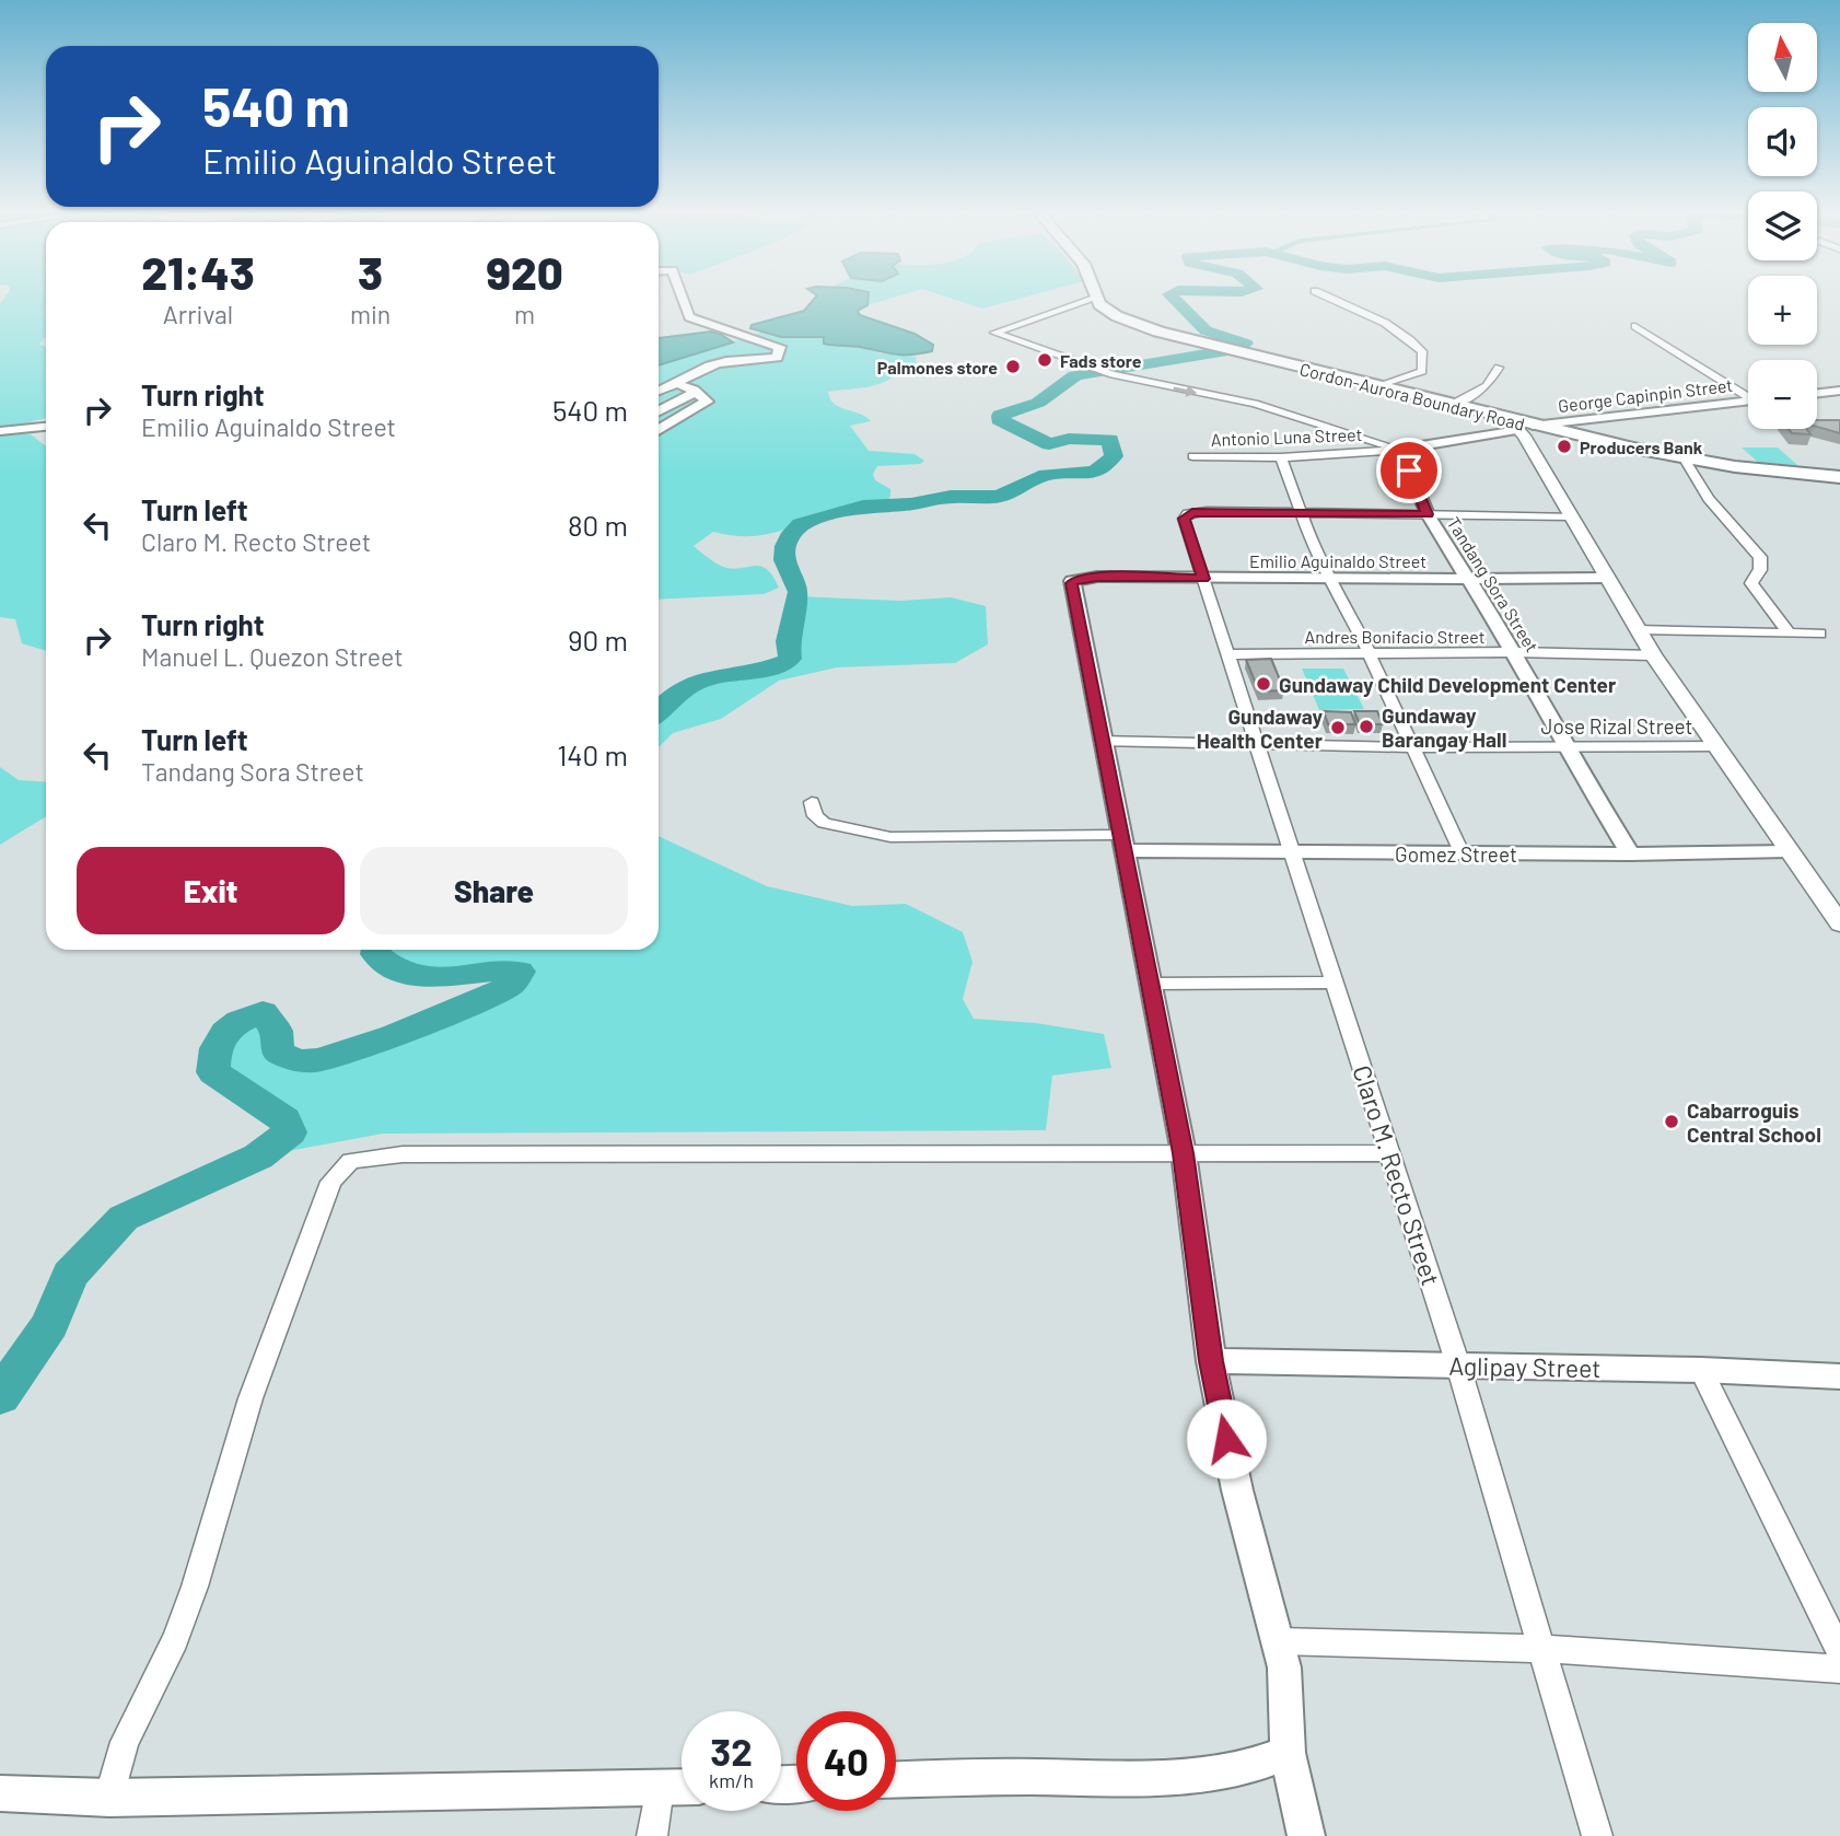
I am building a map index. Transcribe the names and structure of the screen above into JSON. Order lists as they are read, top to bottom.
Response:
{
  "streets": {
    "main road": ["Cordon-Aurora Boundary Road"],
    "street": [
      "George Capinpin Street",
      "Antonio Luna Street",
      "Emilio Aguinaldo Street",
      "Tandang Sora Street",
      "Andres Bonifacio Street",
      "Jose Rizal Street",
      "Gomez Street",
      "Claro M. Recto Street",
      "Aglipay Street"
    ]
  },
  "crossings": [
    ["George Capinpin Street", "Cordon-Aurora Boundary Road"],
    ["George Capinpin Street", "Antonio Luna Street"],
    ["Cordon-Aurora Boundary Road", "Antonio Luna Street"],
    ["Antonio Luna Street", "Tandang Sora Street"],
    ["Emilio Aguinaldo Street", "Tandang Sora Street"],
    ["Emilio Aguinaldo Street", "Jose Rizal Street"],
    ["Emilio Aguinaldo Street", "Claro M. Recto Street"],
    ["Tandang Sora Street", "Andres Bonifacio Street"],
    ["Tandang Sora Street", "Jose Rizal Street"],
    ["Tandang Sora Street", "Gomez Street"],
    ["Andres Bonifacio Street", "Claro M. Recto Street"],
    ["Jose Rizal Street", "Claro M. Recto Street"],
    ["Gomez Street", "Claro M. Recto Street"],
    ["Claro M. Recto Street", "Aglipay Street"]
  ],
  "places": [
    "Fads store",
    "Palmones store",
    "Producers Bank",
    "Gundaway Child Development Center",
    "Gundaway Barangay Hall",
    "Gundaway Health Center",
    "Cabarroguis Central School"
  ],
  "north": "top",
  "page": {
    "map_buttons": ["+", "−"],
    "turn": ["540 m", "Emilio Aguinaldo Street"],
    "eta": [
      "21:43",
      "Arrival",
      "3",
      "min",
      "920",
      "m"
    ],
    "list": [
      {
        "name": "Turn right",
        "note": "Emilio Aguinaldo Street",
        "value": "540 m"
      },
      {
        "name": "Turn left",
        "note": "Claro M. Recto Street",
        "value": "80 m"
      },
      {
        "name": "Turn right",
        "note": "Manuel L. Quezon Street",
        "value": "90 m"
      },
      {
        "name": "Turn left",
        "note": "Tandang Sora Street",
        "value": "140 m"
      }
    ],
    "buttons": ["Exit", "Share"],
    "speed": "32 km/h",
    "limit": "40"
  }
}
